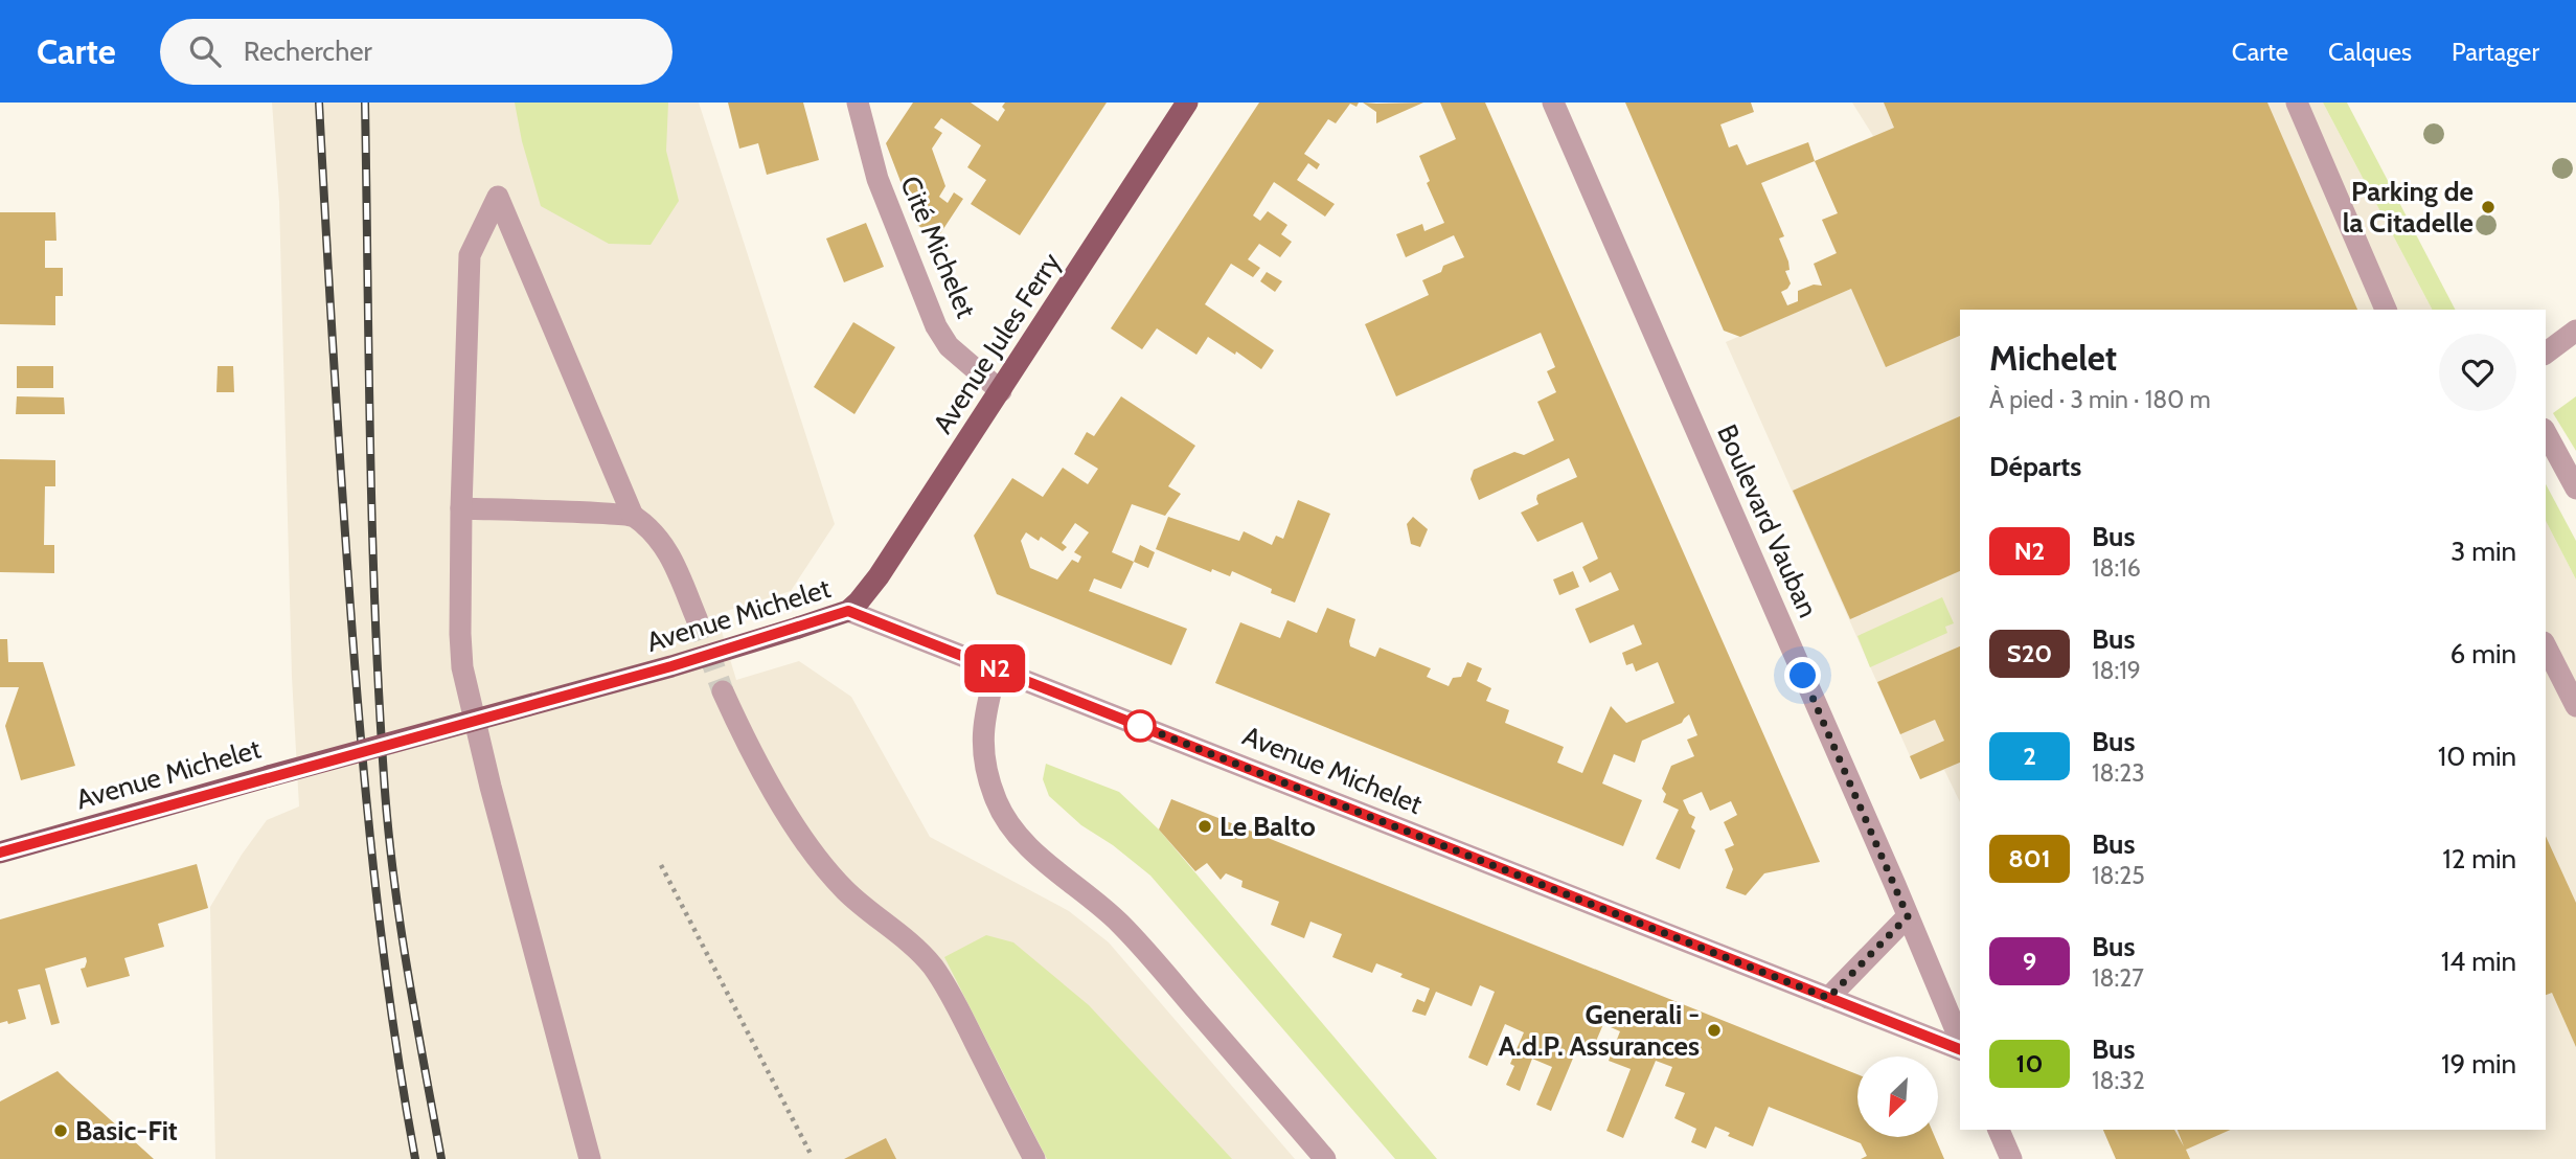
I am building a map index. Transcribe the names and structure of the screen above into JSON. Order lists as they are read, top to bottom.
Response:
{
  "streets": {
    "main road": ["Avenue Jules Ferry", "Avenue Michelet"],
    "street": ["Cité Michelet", "Boulevard Vauban"]
  },
  "crossings": [
    ["Cité Michelet", "Avenue Jules Ferry"],
    ["Avenue Jules Ferry", "Avenue Michelet"]
  ],
  "places": [
    "Parking de la Citadelle",
    "Le Balto",
    "Generali - A.d.P. Assurances",
    "Basic-Fit"
  ],
  "lines": ["bus line N2"],
  "north": "bottom left",
  "page": {
    "header": "Carte",
    "search": "Rechercher",
    "nav": ["Carte", "Calques", "Partager"],
    "on_map": "N2",
    "heading": [
      ["Michelet", "À pied · 3 min · 180 m"],
      "Départs"
    ],
    "list": [
      {
        "mark": "N2",
        "name": "Bus",
        "note": "18:16",
        "value": "3 min"
      },
      {
        "mark": "S20",
        "name": "Bus",
        "note": "18:19",
        "value": "6 min"
      },
      {
        "mark": "2",
        "name": "Bus",
        "note": "18:23",
        "value": "10 min"
      },
      {
        "mark": "801",
        "name": "Bus",
        "note": "18:25",
        "value": "12 min"
      },
      {
        "mark": "9",
        "name": "Bus",
        "note": "18:27",
        "value": "14 min"
      },
      {
        "mark": "10",
        "name": "Bus",
        "note": "18:32",
        "value": "19 min"
      }
    ]
  }
}
